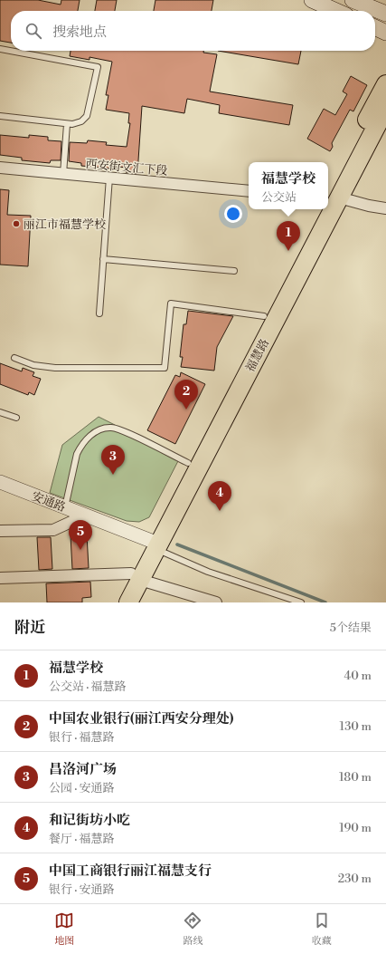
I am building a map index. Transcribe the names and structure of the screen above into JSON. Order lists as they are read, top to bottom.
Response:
{
  "streets": {
    "main road": ["福慧路"],
    "street": ["西安街文汇下段", "安通路"]
  },
  "crossings": [
    ["福慧路", "安通路"]
  ],
  "places": ["丽江市福慧学校"],
  "page": {
    "search": "搜索地点",
    "popup": ["福慧学校", "公交站"],
    "pins": [
      "1",
      "2",
      "3",
      "4",
      "5"
    ],
    "heading": ["附近", "5个结果"],
    "list": [
      {
        "mark": "1",
        "name": "福慧学校",
        "note": "公交站 · 福慧路",
        "value": "40 m"
      },
      {
        "mark": "2",
        "name": "中国农业银行(丽江西安分理处)",
        "note": "银行 · 福慧路",
        "value": "130 m"
      },
      {
        "mark": "3",
        "name": "昌洛河广场",
        "note": "公园 · 安通路",
        "value": "180 m"
      },
      {
        "mark": "4",
        "name": "和记街坊小吃",
        "note": "餐厅 · 福慧路",
        "value": "190 m"
      },
      {
        "mark": "5",
        "name": "中国工商银行丽江福慧支行",
        "note": "银行 · 安通路",
        "value": "230 m"
      }
    ],
    "nav": ["地图", "路线", "收藏"]
  }
}
